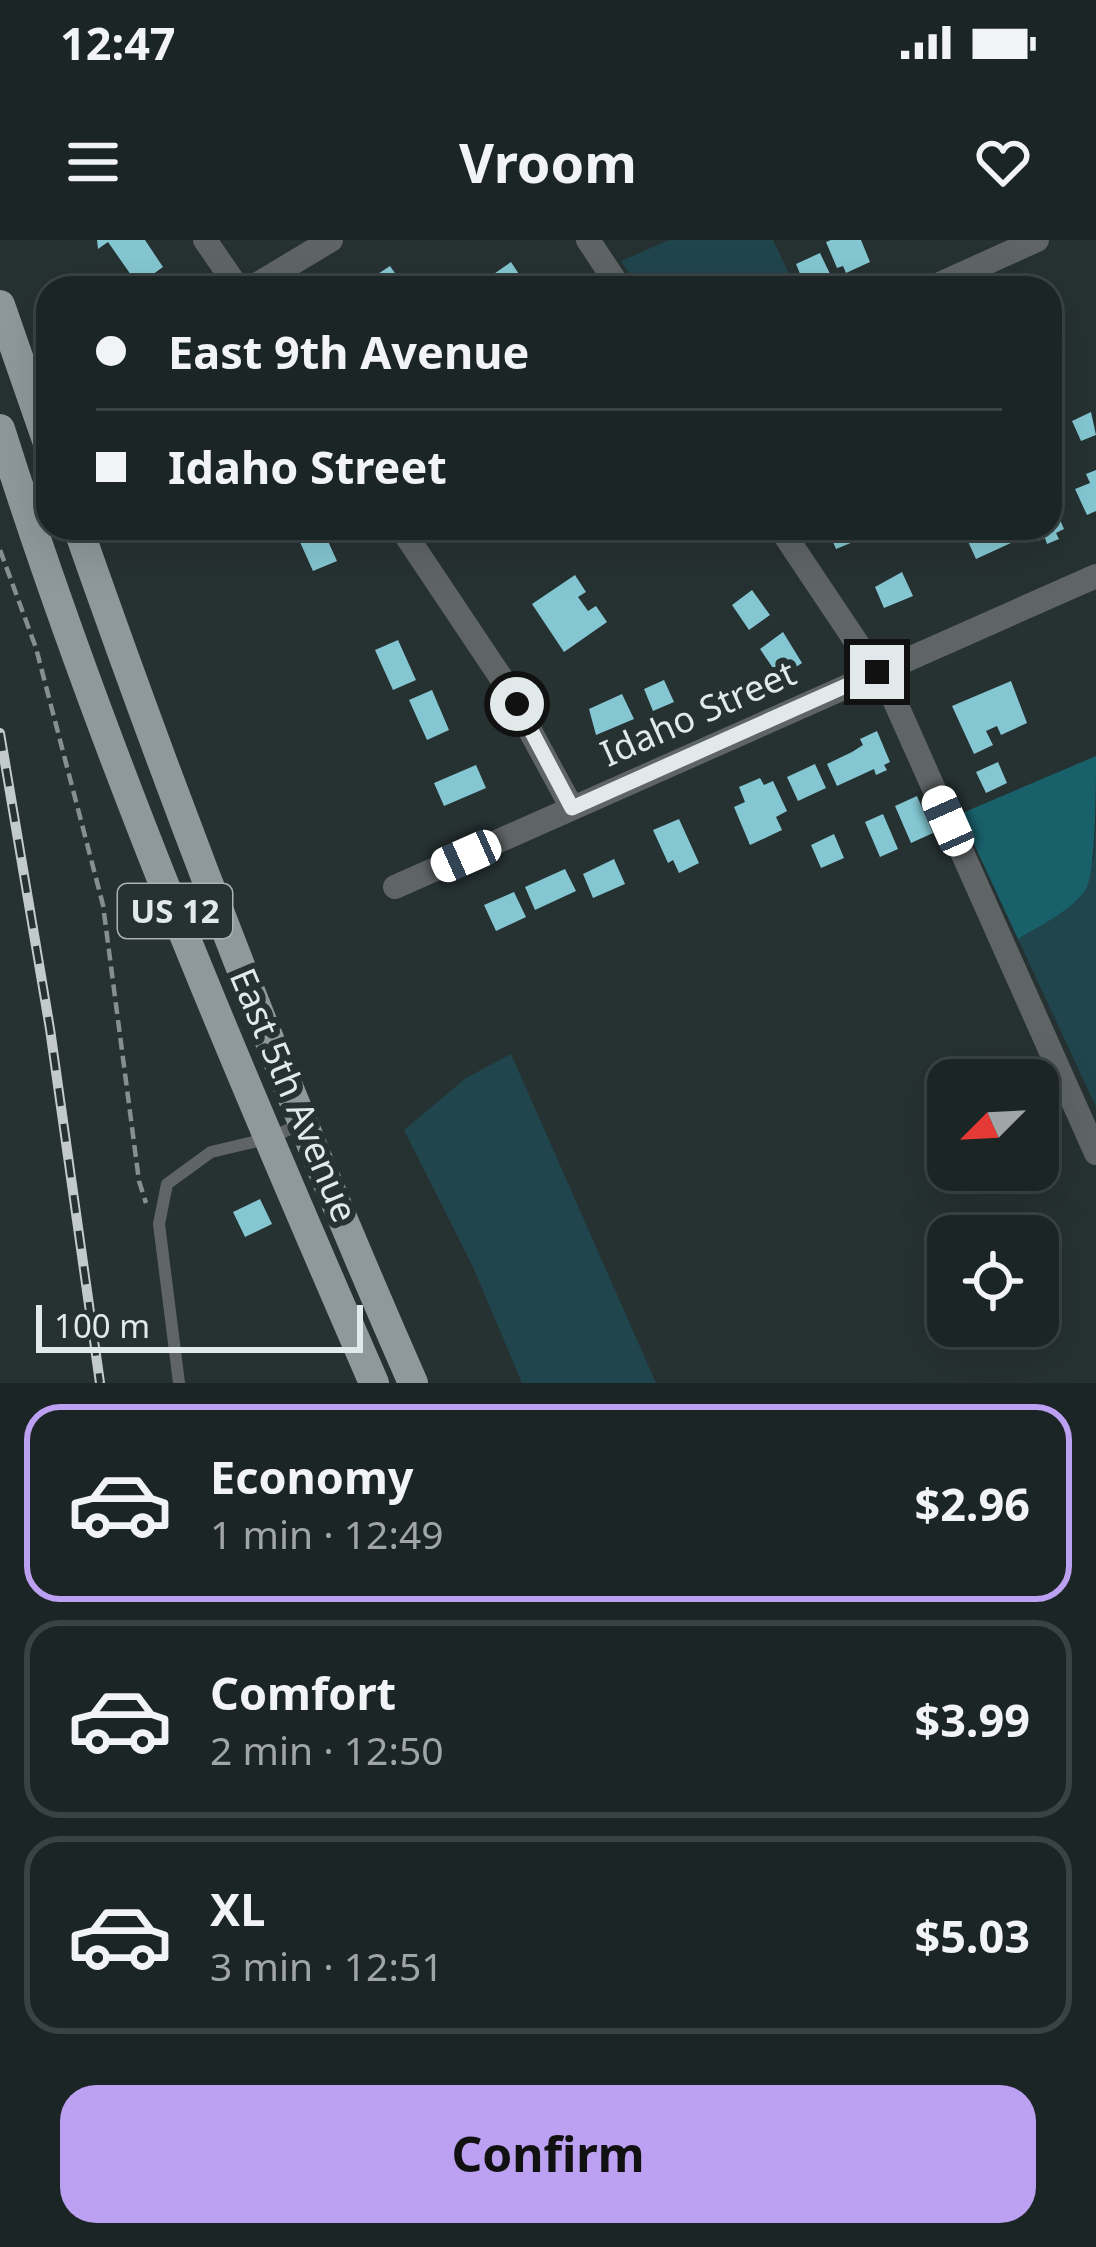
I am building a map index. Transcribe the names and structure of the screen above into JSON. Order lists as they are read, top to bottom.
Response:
{
  "streets": {
    "main road": ["US 12", "East 5th Avenue"],
    "street": ["Idaho Street"]
  },
  "scale_bar": "100 m",
  "north": "bottom left",
  "page": {
    "status": "12:47",
    "header": "Vroom",
    "banner": ["East 9th Avenue", "Idaho Street"],
    "scale": "100 m",
    "list": [
      {
        "name": "Economy",
        "note": "1 min · 12:49",
        "value": "$2.96"
      },
      {
        "name": "Comfort",
        "note": "2 min · 12:50",
        "value": "$3.99"
      },
      {
        "name": "XL",
        "note": "3 min · 12:51",
        "value": "$5.03"
      }
    ],
    "buttons": "Confirm"
  }
}
